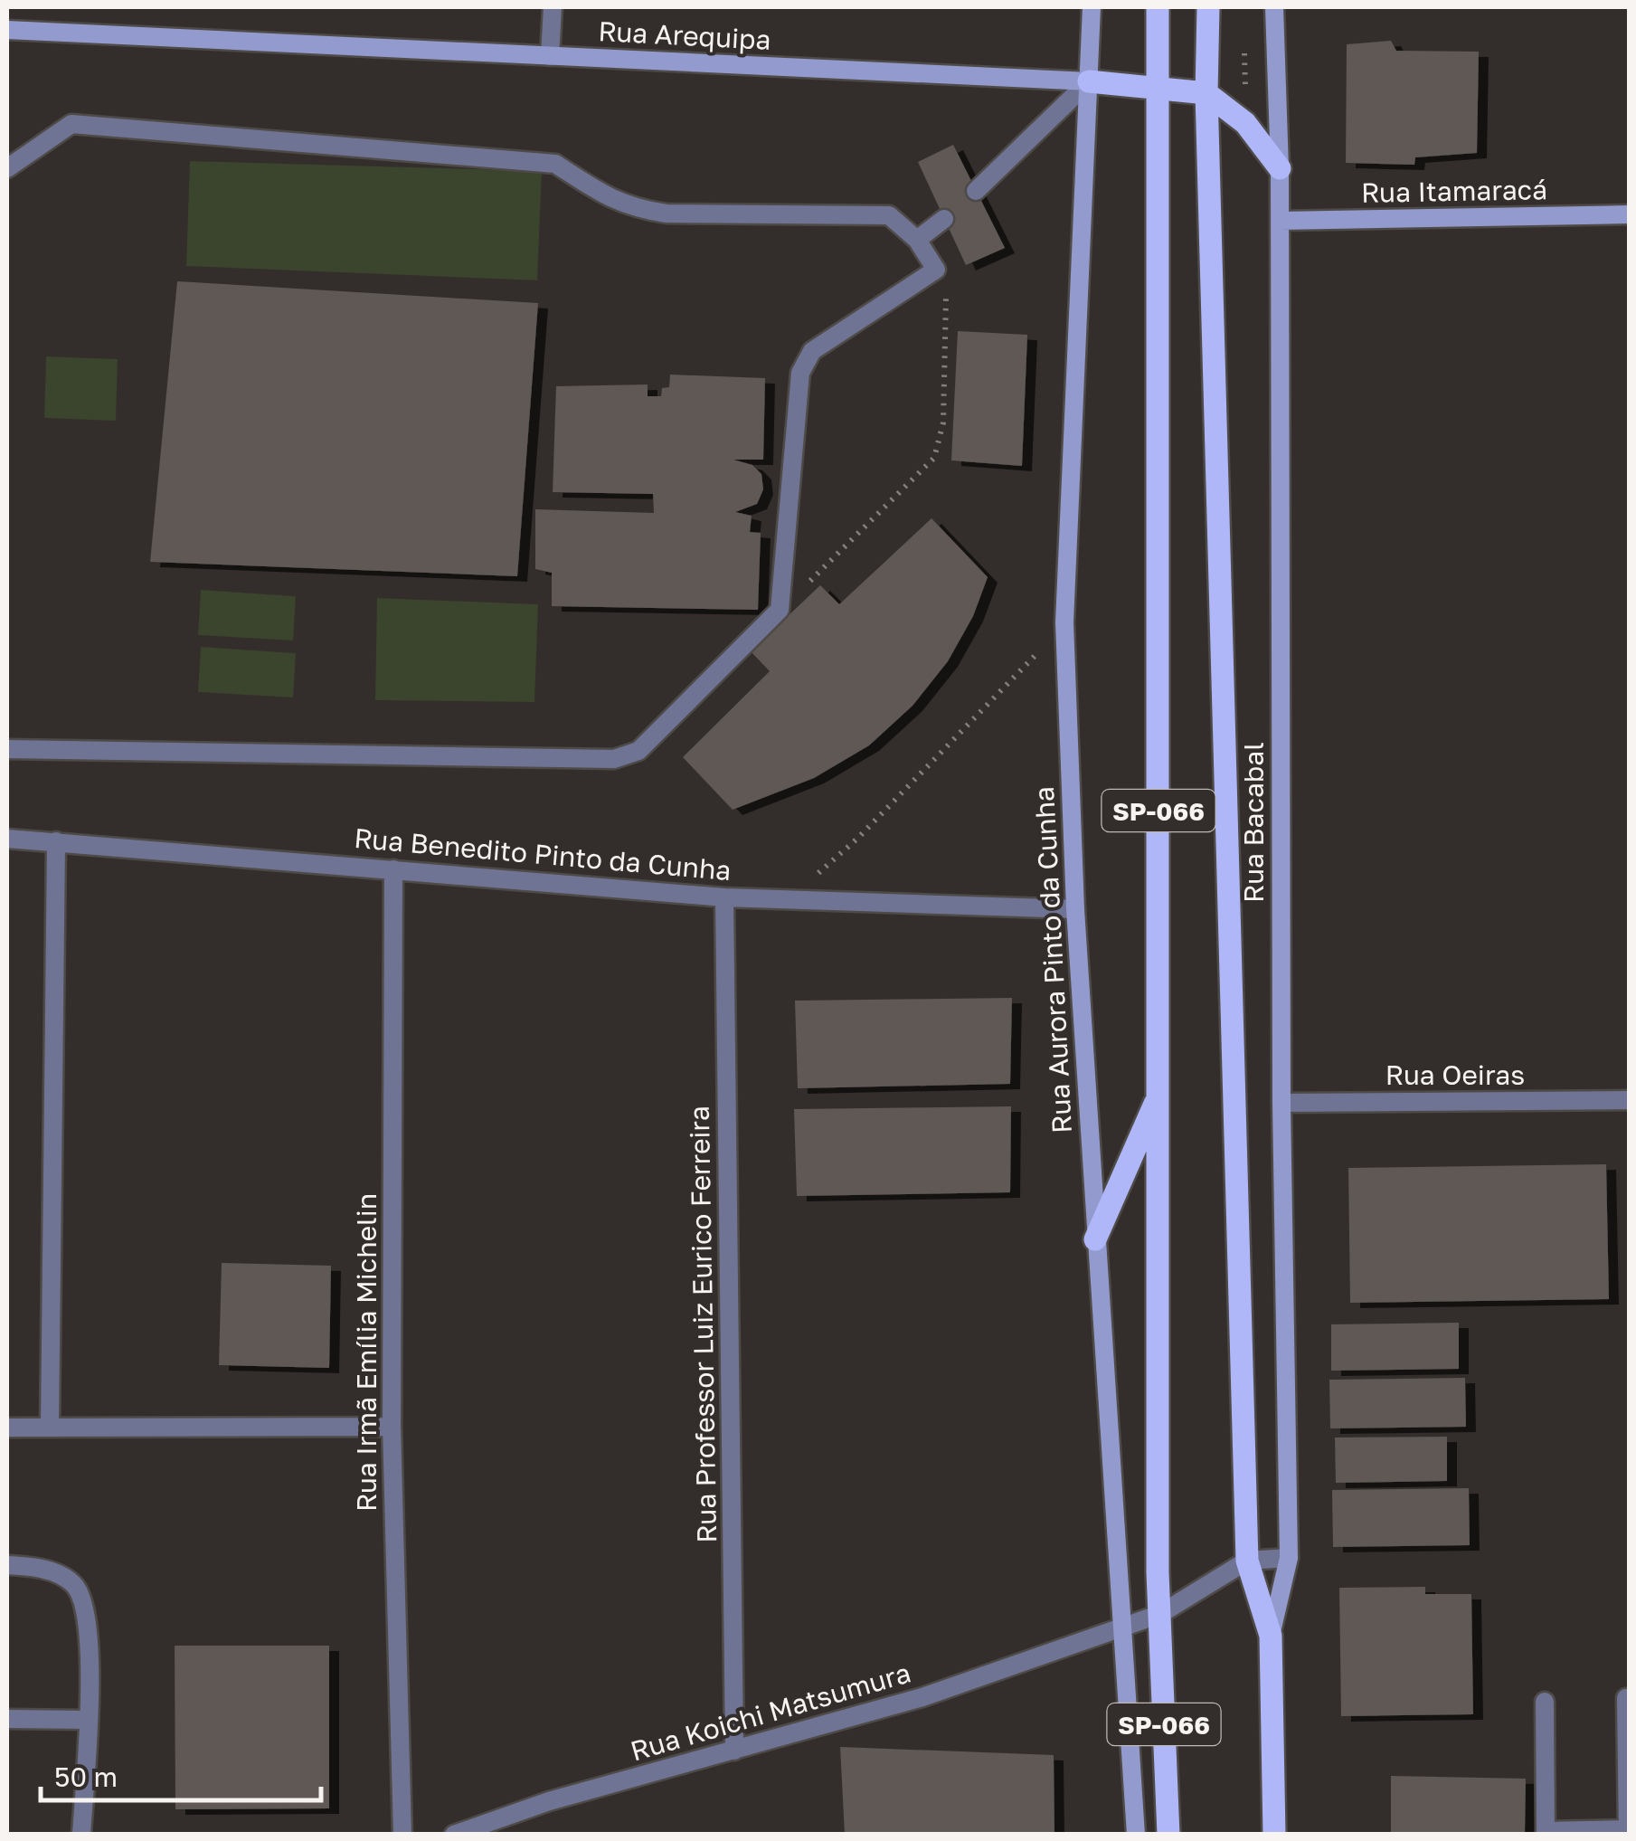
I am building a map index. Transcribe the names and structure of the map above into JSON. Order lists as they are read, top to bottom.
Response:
{
  "streets": {
    "main road": ["SP-066"],
    "street": [
      "Rua Arequipa",
      "Rua Itamaracá",
      "Rua Bacabal",
      "Rua Benedito Pinto da Cunha",
      "Rua Aurora Pinto da Cunha",
      "Rua Oeiras",
      "Rua Professor Luiz Eurico Ferreira",
      "Rua Irmã Emília Michelin",
      "Rua Koichi Matsumura"
    ]
  },
  "crossings": [
    ["Rua Arequipa", "Rua Aurora Pinto da Cunha"],
    ["Rua Itamaracá", "Rua Bacabal"],
    ["SP-066", "Rua Bacabal"],
    ["SP-066", "Rua Koichi Matsumura"],
    ["Rua Bacabal", "Rua Oeiras"],
    ["Rua Benedito Pinto da Cunha", "Rua Aurora Pinto da Cunha"],
    ["Rua Benedito Pinto da Cunha", "Rua Professor Luiz Eurico Ferreira"],
    ["Rua Benedito Pinto da Cunha", "Rua Irmã Emília Michelin"],
    ["Rua Aurora Pinto da Cunha", "Rua Koichi Matsumura"],
    ["Rua Professor Luiz Eurico Ferreira", "Rua Koichi Matsumura"]
  ],
  "scale_bar": "50 m"
}
